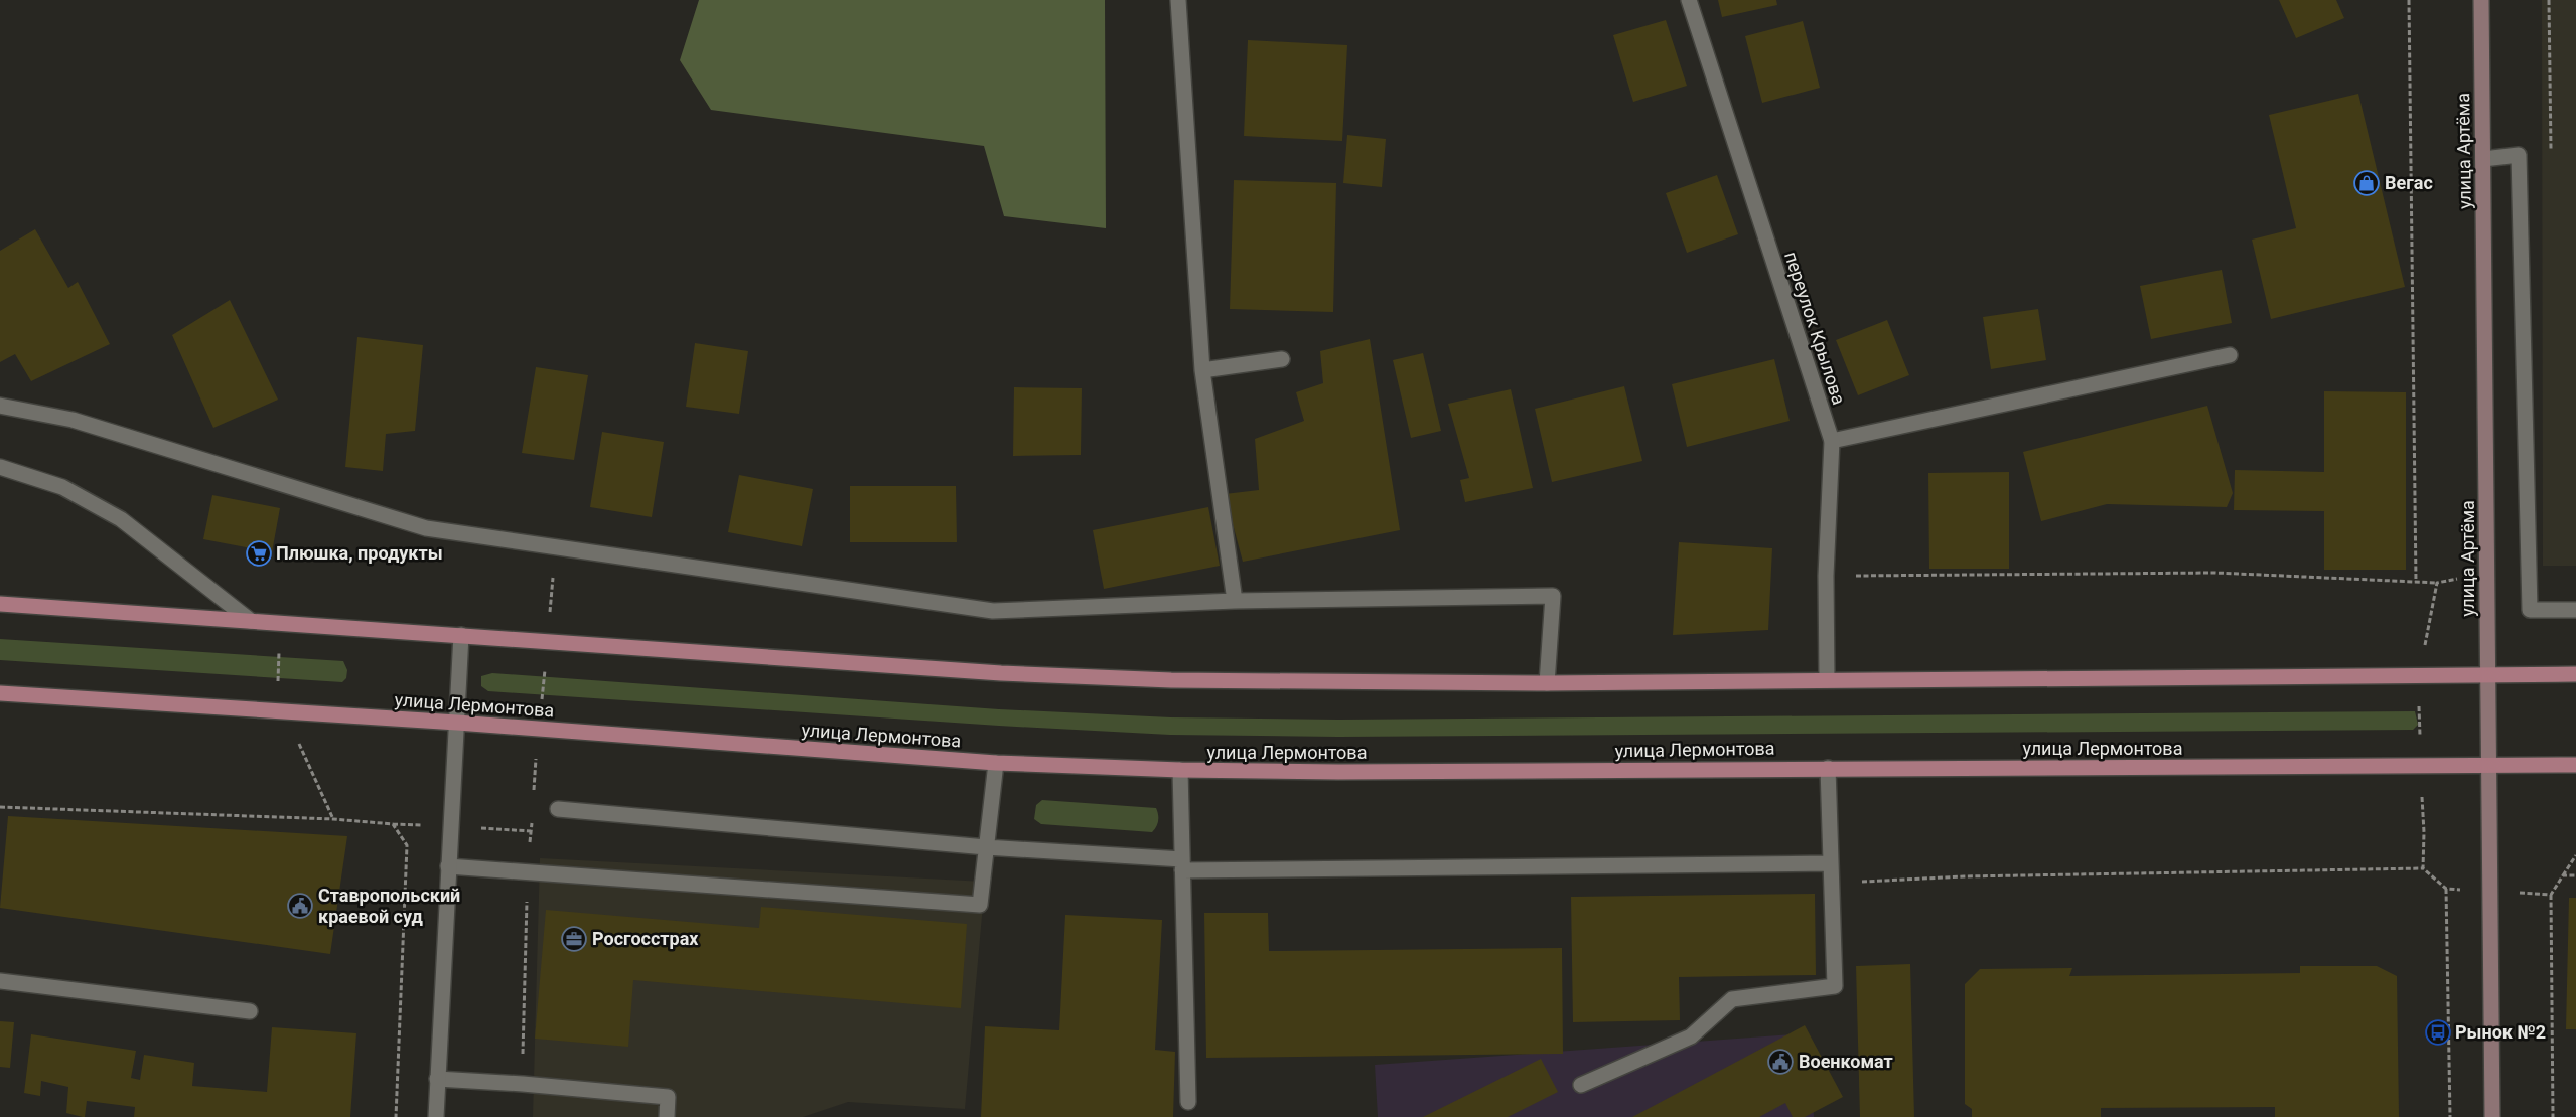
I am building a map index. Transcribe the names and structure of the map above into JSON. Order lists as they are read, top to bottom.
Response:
{
  "streets": {
    "main road": ["улица Артёма", "улица Лермонтова"],
    "street": ["переулок Крылова"]
  },
  "crossings": [
    ["улица Артёма", "улица Лермонтова"]
  ],
  "places": {
    "shop": ["Вегас"],
    "supermarket": ["Плюшка, продукты"],
    "public building": ["Ставропольский краевой суд", "Военкомат"],
    "office": ["Росгосстрах"],
    "bus stop": ["Рынок №2"]
  }
}
